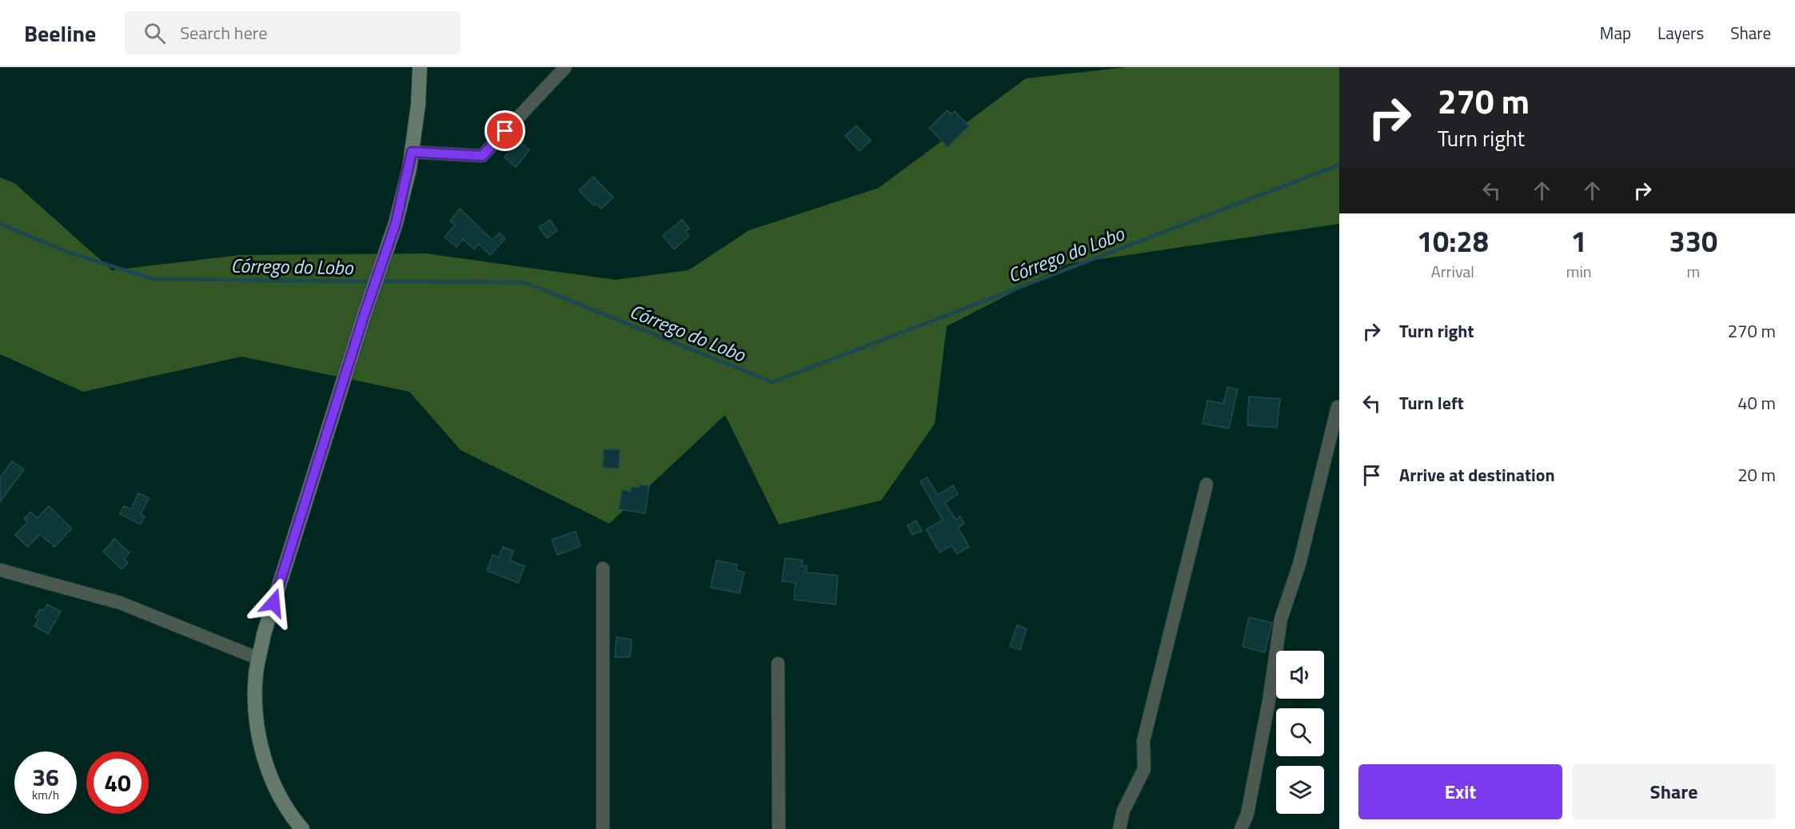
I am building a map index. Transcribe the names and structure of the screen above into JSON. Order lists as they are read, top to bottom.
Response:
{
  "water": ["Córrego do Lobo"],
  "page": {
    "header": "Beeline",
    "search": "Search here",
    "nav": ["Map", "Layers", "Share"],
    "turn": ["270 m", "Turn right"],
    "eta": [
      "10:28",
      "Arrival",
      "1",
      "min",
      "330",
      "m"
    ],
    "list": [
      {
        "name": "Turn right",
        "value": "270 m"
      },
      {
        "name": "Turn left",
        "value": "40 m"
      },
      {
        "name": "Arrive at destination",
        "value": "20 m"
      }
    ],
    "speed": "36 km/h",
    "limit": "40",
    "buttons": ["Exit", "Share"]
  }
}
